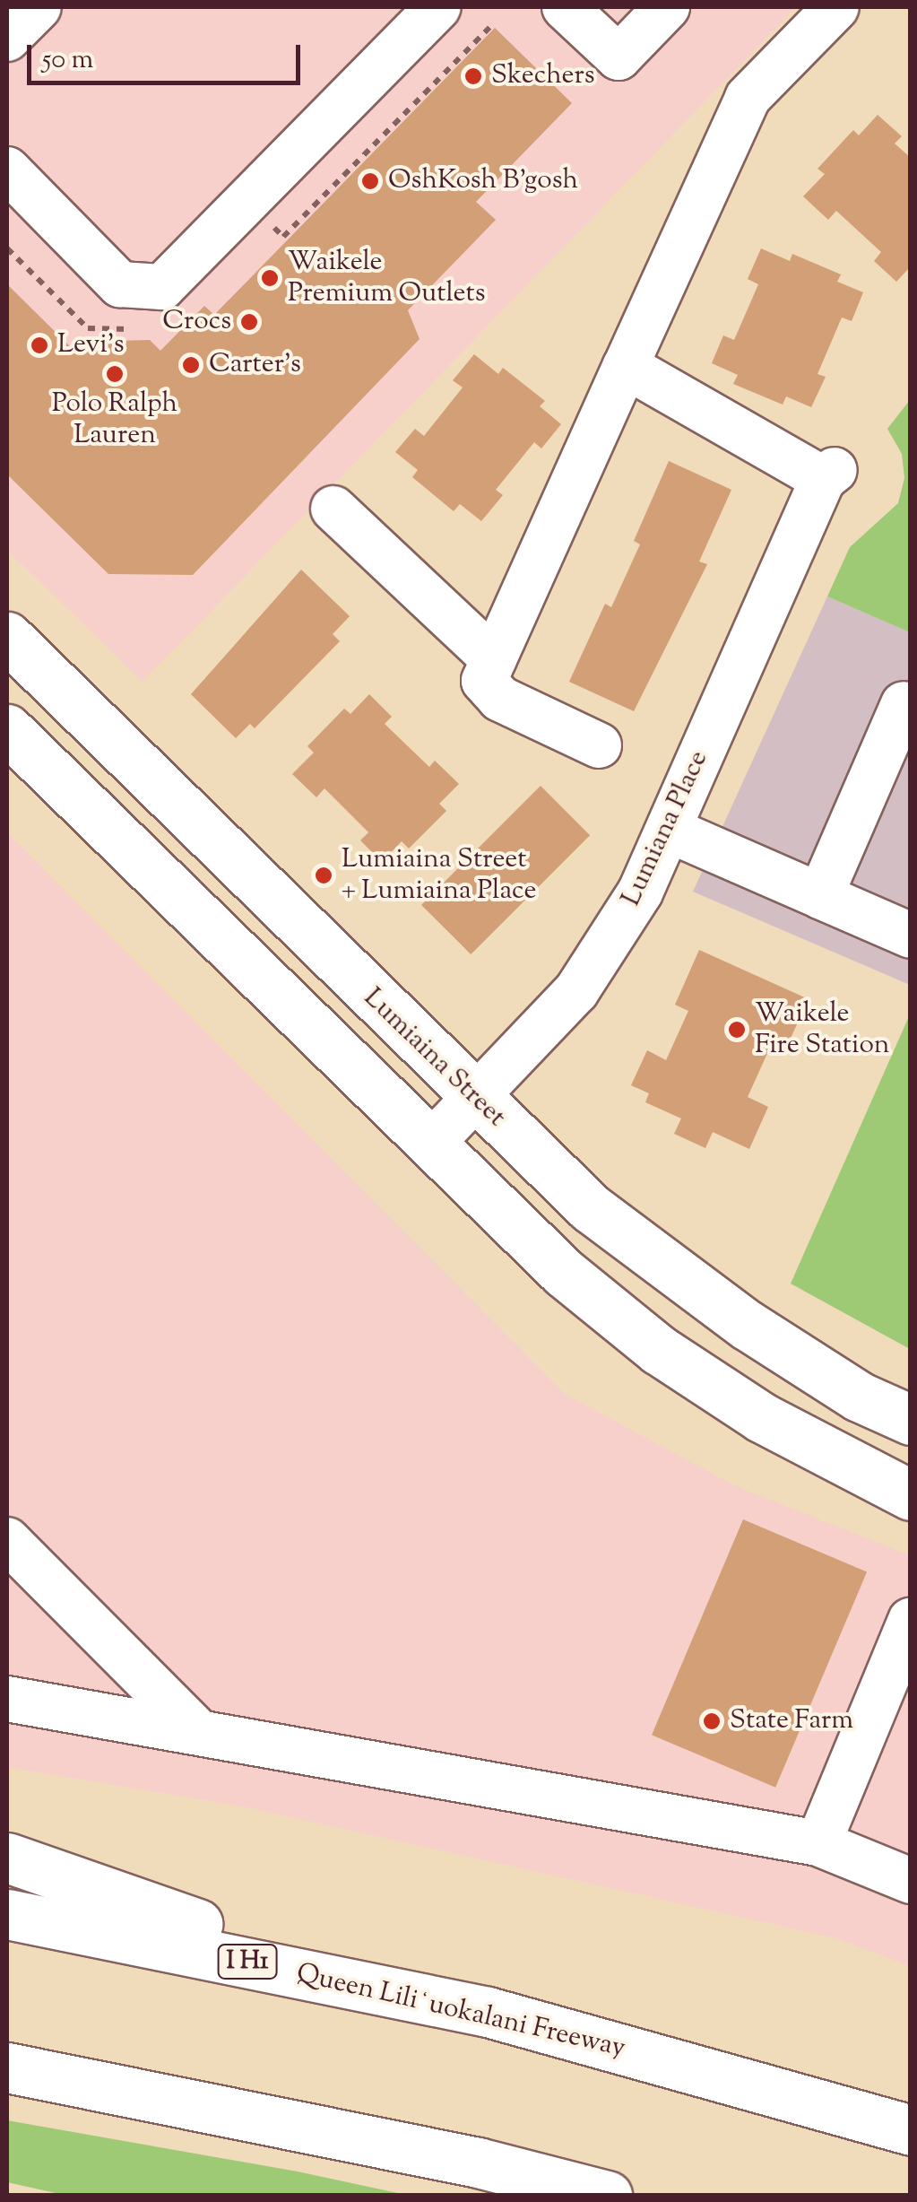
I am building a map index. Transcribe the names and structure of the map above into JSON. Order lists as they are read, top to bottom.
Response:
{
  "streets": {
    "main road": ["Lumiaina Street", "I H1", "Queen Liliʻuokalani Freeway"],
    "street": ["Lumiana Place"]
  },
  "crossings": [
    ["Lumiana Place", "Lumiaina Street"]
  ],
  "places": [
    "Skechers",
    "OshKosh B'gosh",
    "Waikele Premium Outlets",
    "Crocs",
    "Levi's",
    "Carter's",
    "Polo Ralph Lauren",
    "Lumiaina Street + Lumiaina Place",
    "Waikele Fire Station",
    "State Farm"
  ],
  "scale_bar": "50 m"
}
